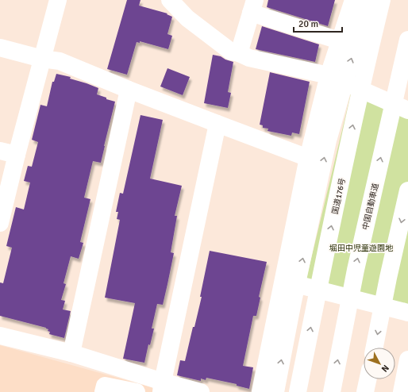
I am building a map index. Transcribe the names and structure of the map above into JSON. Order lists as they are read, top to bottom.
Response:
{
  "streets": {
    "main road": ["国道176号", "中国自動車道"]
  },
  "parks": ["堀田中児童遊園地"],
  "scale_bar": "20 m",
  "north": "bottom right"
}
